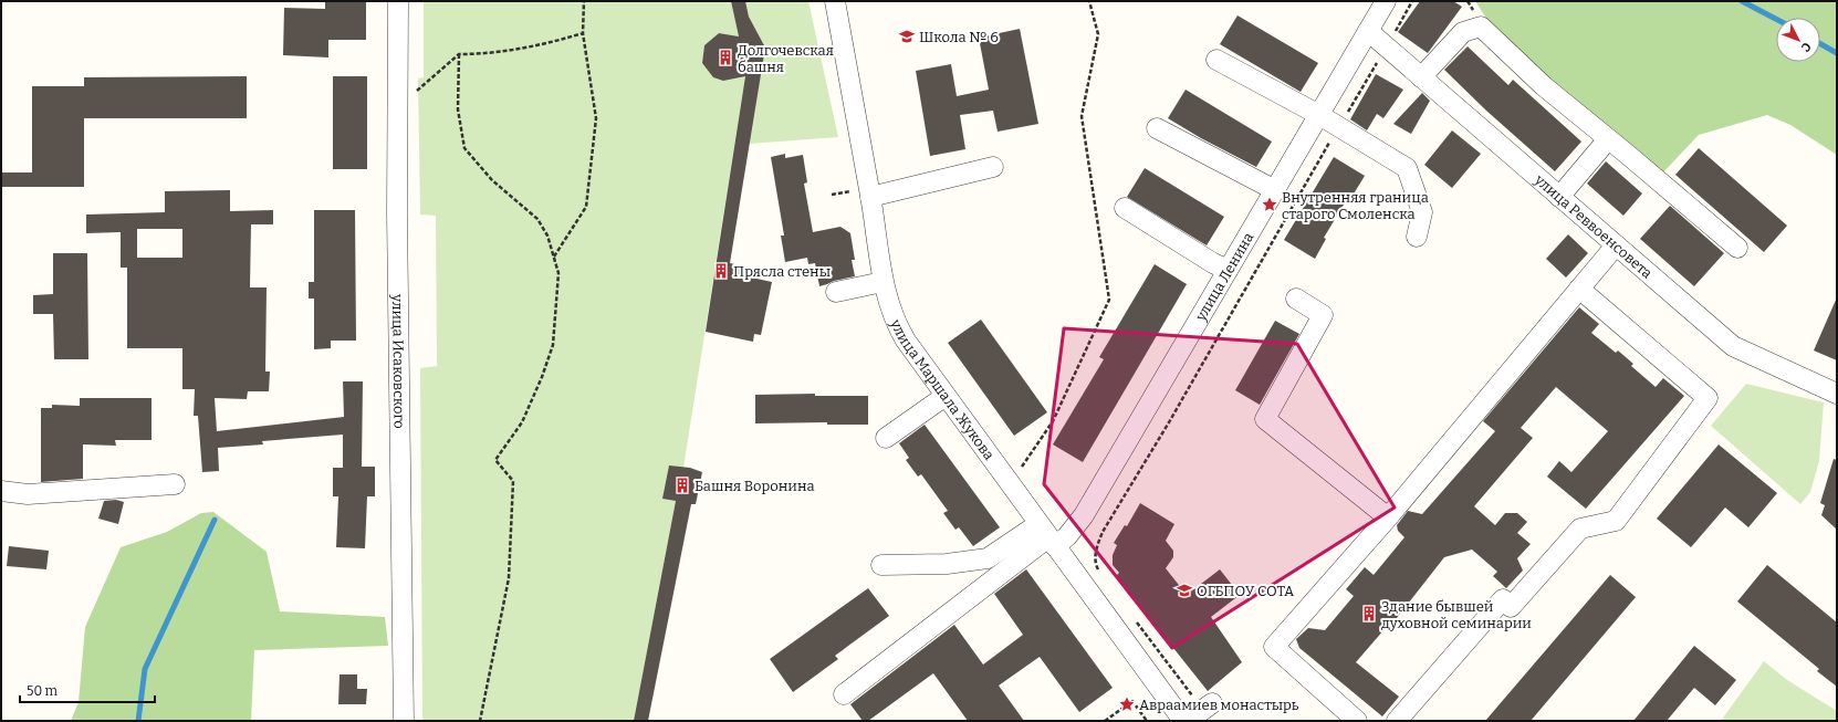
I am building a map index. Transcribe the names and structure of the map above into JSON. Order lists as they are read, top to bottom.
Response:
{
  "streets": {
    "street": [
      "улица Реввоенсовета",
      "улица Ленина",
      "улица Исаковского",
      "улица Маршала Жукова"
    ]
  },
  "crossings": [
    ["улица Реввоенсовета", "улица Ленина"],
    ["улица Ленина", "улица Маршала Жукова"]
  ],
  "places": {
    "school or university": ["Школа № 6", "ОГБПОУ СОТА"],
    "building": [
      "Долгочевская башня",
      "Прясла стены",
      "Башня Воронина",
      "Здание бывшей духовной семинарии"
    ],
    "place": ["Внутренняя граница старого Смоленска", "Авраамиев монастырь"]
  },
  "scale_bar": "50 m",
  "north": "bottom right"
}
